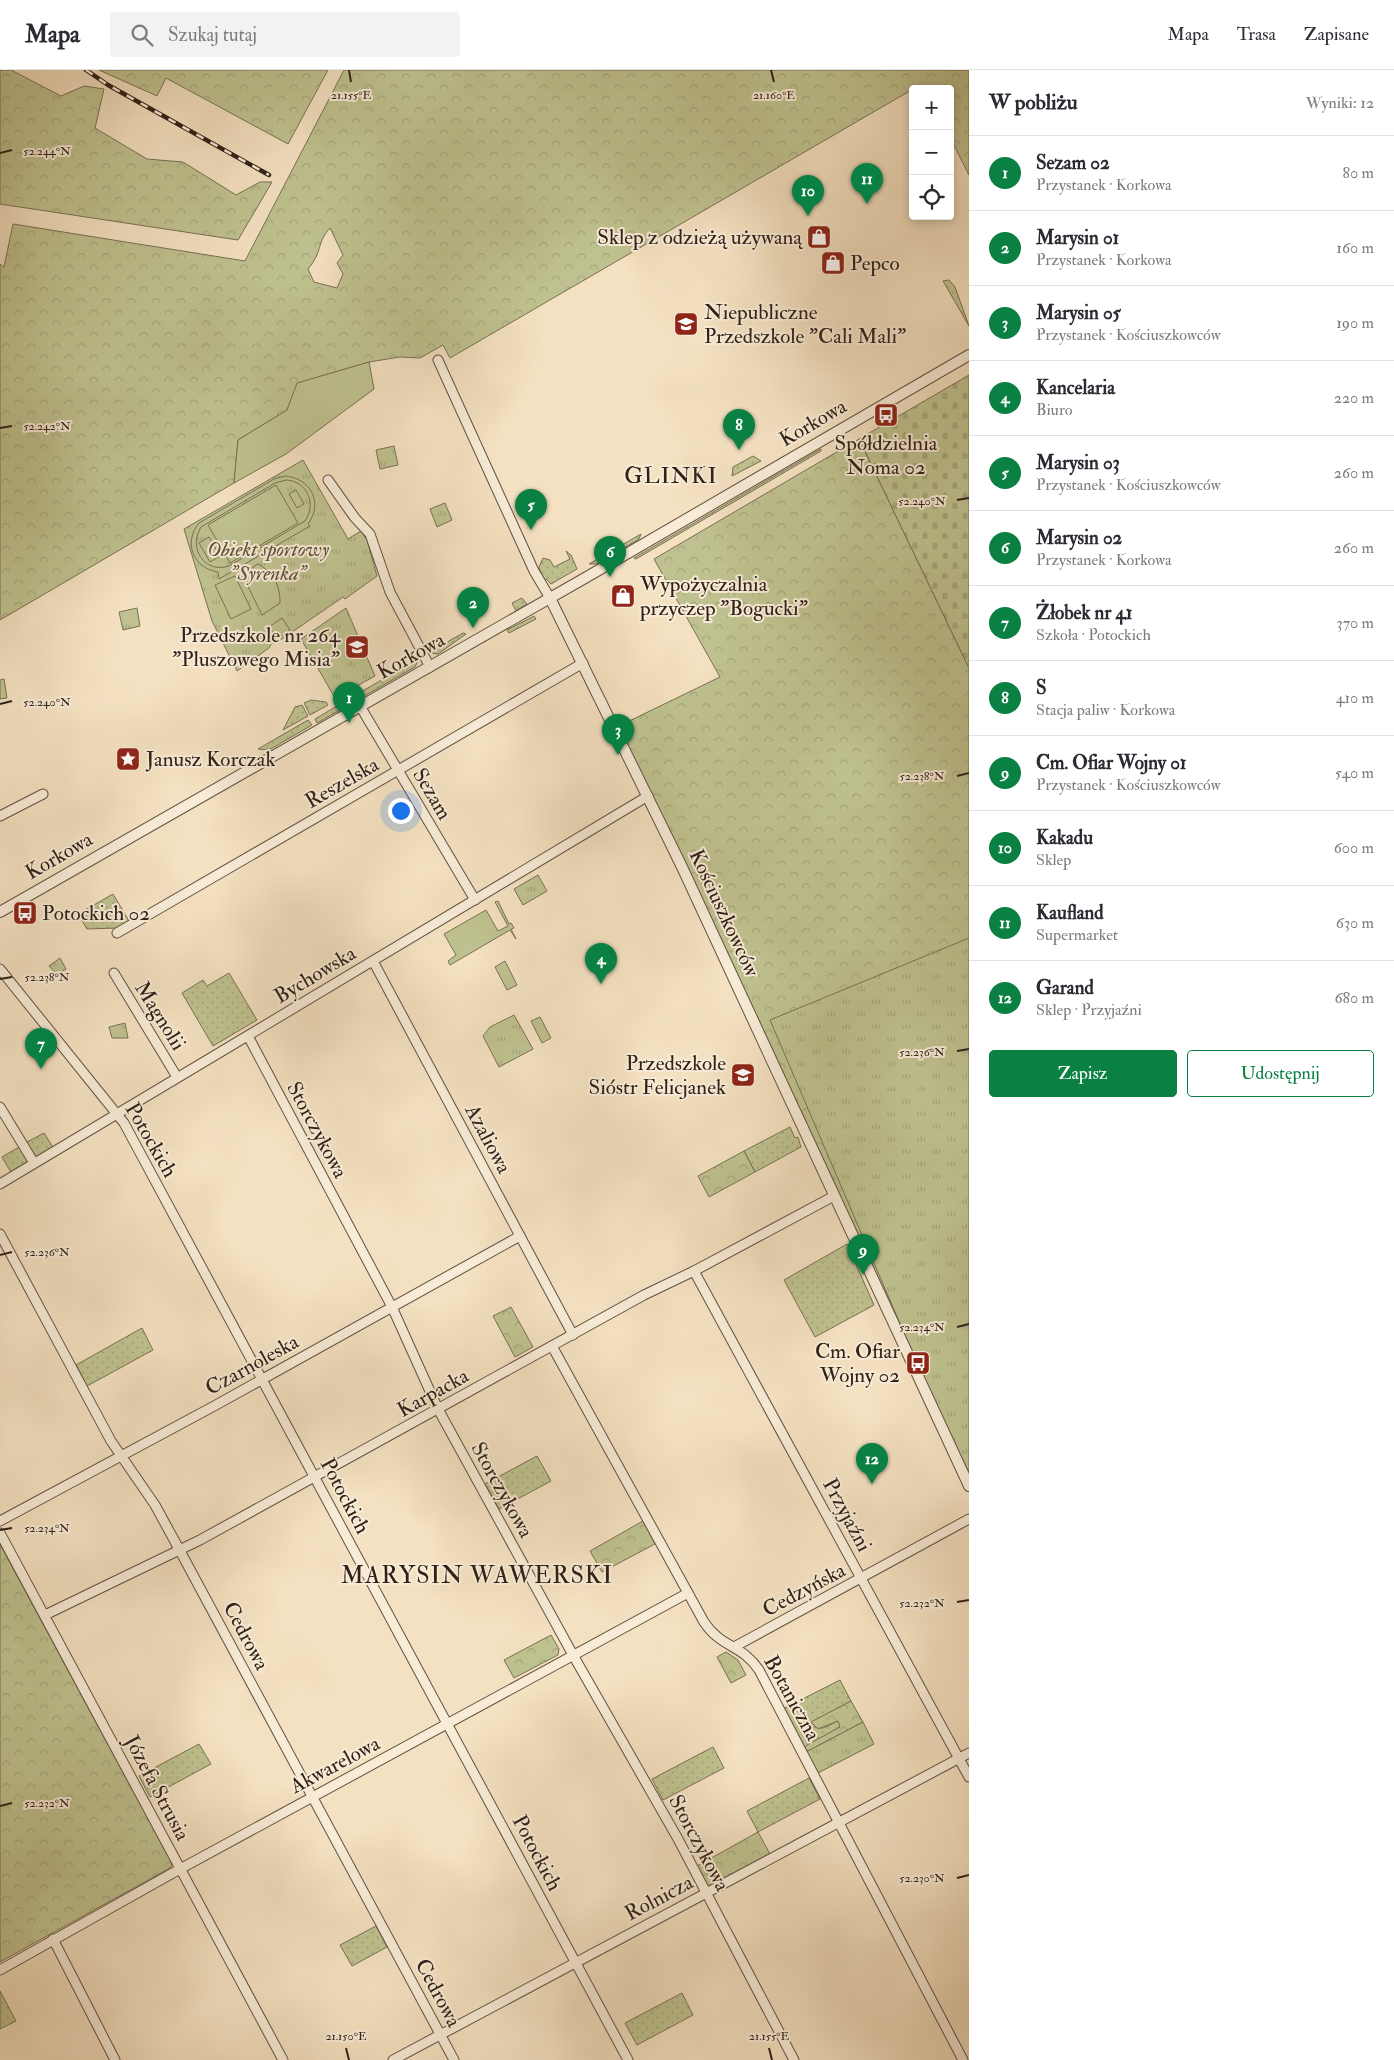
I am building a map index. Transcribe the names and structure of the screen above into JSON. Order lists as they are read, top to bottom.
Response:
{
  "streets": {
    "street": [
      "Korkowa",
      "Reszelska",
      "Sezam",
      "Kościuszkowców",
      "Bychowska",
      "Magnolii",
      "Storczykowa",
      "Azaliowa",
      "Potockich",
      "Czarnoleska",
      "Karpacka",
      "Przyjaźni",
      "Cedzyńska",
      "Cedrowa",
      "Botaniczna",
      "Akwarelowa",
      "Józefa Strusia",
      "Rolnicza"
    ]
  },
  "crossings": [
    ["Korkowa", "Sezam"],
    ["Korkowa", "Kościuszkowców"],
    ["Reszelska", "Sezam"],
    ["Reszelska", "Kościuszkowców"],
    ["Sezam", "Bychowska"],
    ["Kościuszkowców", "Bychowska"],
    ["Kościuszkowców", "Karpacka"],
    ["Bychowska", "Magnolii"],
    ["Bychowska", "Storczykowa"],
    ["Bychowska", "Azaliowa"],
    ["Bychowska", "Potockich"],
    ["Storczykowa", "Czarnoleska"],
    ["Storczykowa", "Karpacka"],
    ["Storczykowa", "Akwarelowa"],
    ["Storczykowa", "Rolnicza"],
    ["Azaliowa", "Czarnoleska"],
    ["Azaliowa", "Karpacka"],
    ["Potockich", "Czarnoleska"],
    ["Potockich", "Karpacka"],
    ["Potockich", "Akwarelowa"],
    ["Potockich", "Rolnicza"],
    ["Czarnoleska", "Cedrowa"],
    ["Karpacka", "Przyjaźni"],
    ["Karpacka", "Cedrowa"],
    ["Karpacka", "Botaniczna"],
    ["Karpacka", "Józefa Strusia"],
    ["Przyjaźni", "Cedzyńska"],
    ["Przyjaźni", "Rolnicza"],
    ["Cedzyńska", "Botaniczna"],
    ["Cedrowa", "Akwarelowa"],
    ["Cedrowa", "Rolnicza"],
    ["Botaniczna", "Akwarelowa"],
    ["Botaniczna", "Rolnicza"],
    ["Akwarelowa", "Józefa Strusia"]
  ],
  "districts": ["GLINKI", "MARYSIN WAWERSKI"],
  "parks": ["Obiekt sportowy \"Syrenka\""],
  "places": {
    "shop": ["Sklep z odzieżą używaną", "Pepco", "Wypożyczalnia przyczep \"Bogucki\""],
    "school or university": ["Niepubliczne Przedszkole \"Cali Mali\"", "Przedszkole nr 264 \"Pluszowego Misia\"", "Przedszkole Sióstr Felicjanek"],
    "bus stop": ["Spółdzielnia Noma 02", "Potockich 02", "Cm. Ofiar Wojny 02"],
    "place": ["Janusz Korczak"]
  },
  "page": {
    "header": "Mapa",
    "search": "Szukaj tutaj",
    "nav": ["Mapa", "Trasa", "Zapisane"],
    "heading": ["W pobliżu", "Wyniki: 12"],
    "map_buttons": ["+", "−"],
    "list": [
      {
        "mark": "1",
        "name": "Sezam 02",
        "note": "Przystanek · Korkowa",
        "value": "80 m"
      },
      {
        "mark": "2",
        "name": "Marysin 01",
        "note": "Przystanek · Korkowa",
        "value": "160 m"
      },
      {
        "mark": "3",
        "name": "Marysin 05",
        "note": "Przystanek · Kościuszkowców",
        "value": "190 m"
      },
      {
        "mark": "4",
        "name": "Kancelaria",
        "note": "Biuro",
        "value": "220 m"
      },
      {
        "mark": "5",
        "name": "Marysin 03",
        "note": "Przystanek · Kościuszkowców",
        "value": "260 m"
      },
      {
        "mark": "6",
        "name": "Marysin 02",
        "note": "Przystanek · Korkowa",
        "value": "260 m"
      },
      {
        "mark": "7",
        "name": "Żłobek nr 41",
        "note": "Szkoła · Potockich",
        "value": "370 m"
      },
      {
        "mark": "8",
        "name": "S",
        "note": "Stacja paliw · Korkowa",
        "value": "410 m"
      },
      {
        "mark": "9",
        "name": "Cm. Ofiar Wojny 01",
        "note": "Przystanek · Kościuszkowców",
        "value": "540 m"
      },
      {
        "mark": "10",
        "name": "Kakadu",
        "note": "Sklep",
        "value": "600 m"
      },
      {
        "mark": "11",
        "name": "Kaufland",
        "note": "Supermarket",
        "value": "630 m"
      },
      {
        "mark": "12",
        "name": "Garand",
        "note": "Sklep · Przyjaźni",
        "value": "680 m"
      }
    ],
    "pins": [
      "11",
      "10",
      "8",
      "5",
      "6",
      "2",
      "1",
      "3",
      "4",
      "7",
      "9",
      "12"
    ],
    "buttons": ["Zapisz", "Udostępnij"]
  },
  "coordinates": [
    "21.155°E",
    "21.160°E",
    "52.244°N",
    "52.242°N",
    "52.240°N",
    "52.238°N",
    "52.236°N",
    "52.234°N",
    "52.232°N",
    "52.230°N",
    "21.150°E"
  ]
}
